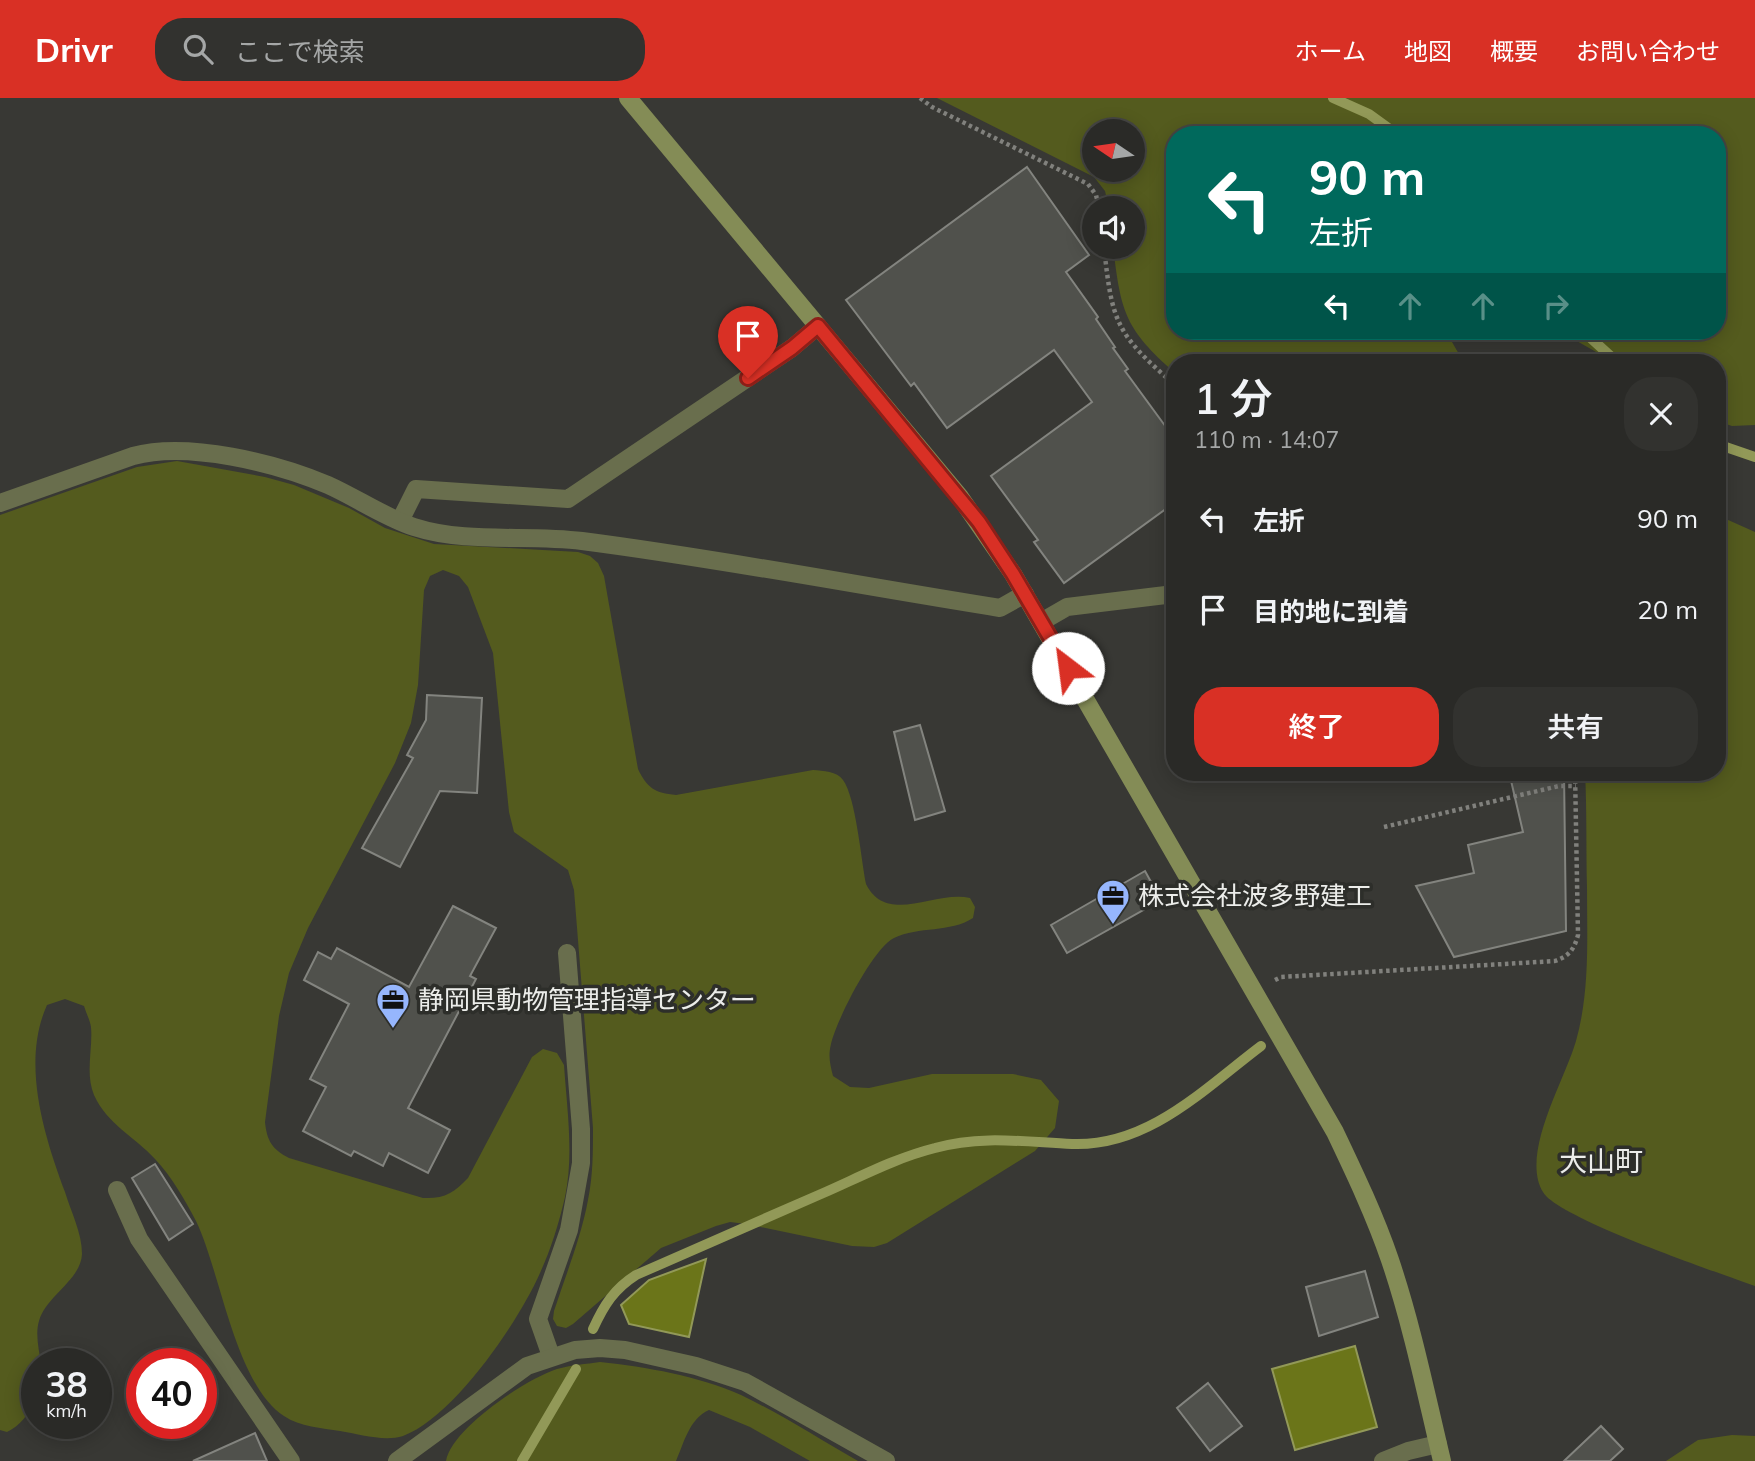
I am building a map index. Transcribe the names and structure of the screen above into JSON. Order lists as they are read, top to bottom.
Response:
{
  "districts": ["大山町"],
  "places": {
    "office": ["株式会社波多野建工", "静岡県動物管理指導センター"]
  },
  "north": "left",
  "page": {
    "header": "Drivr",
    "search": "ここで検索",
    "nav": [
      "ホーム",
      "地図",
      "概要",
      "お問い合わせ"
    ],
    "turn": ["90 m", "左折"],
    "heading": ["1 分", "110 m · 14:07"],
    "list": [
      {
        "name": "左折",
        "value": "90 m"
      },
      {
        "name": "目的地に到着",
        "value": "20 m"
      }
    ],
    "buttons": ["終了", "共有"],
    "speed": "38 km/h",
    "limit": "40"
  }
}
